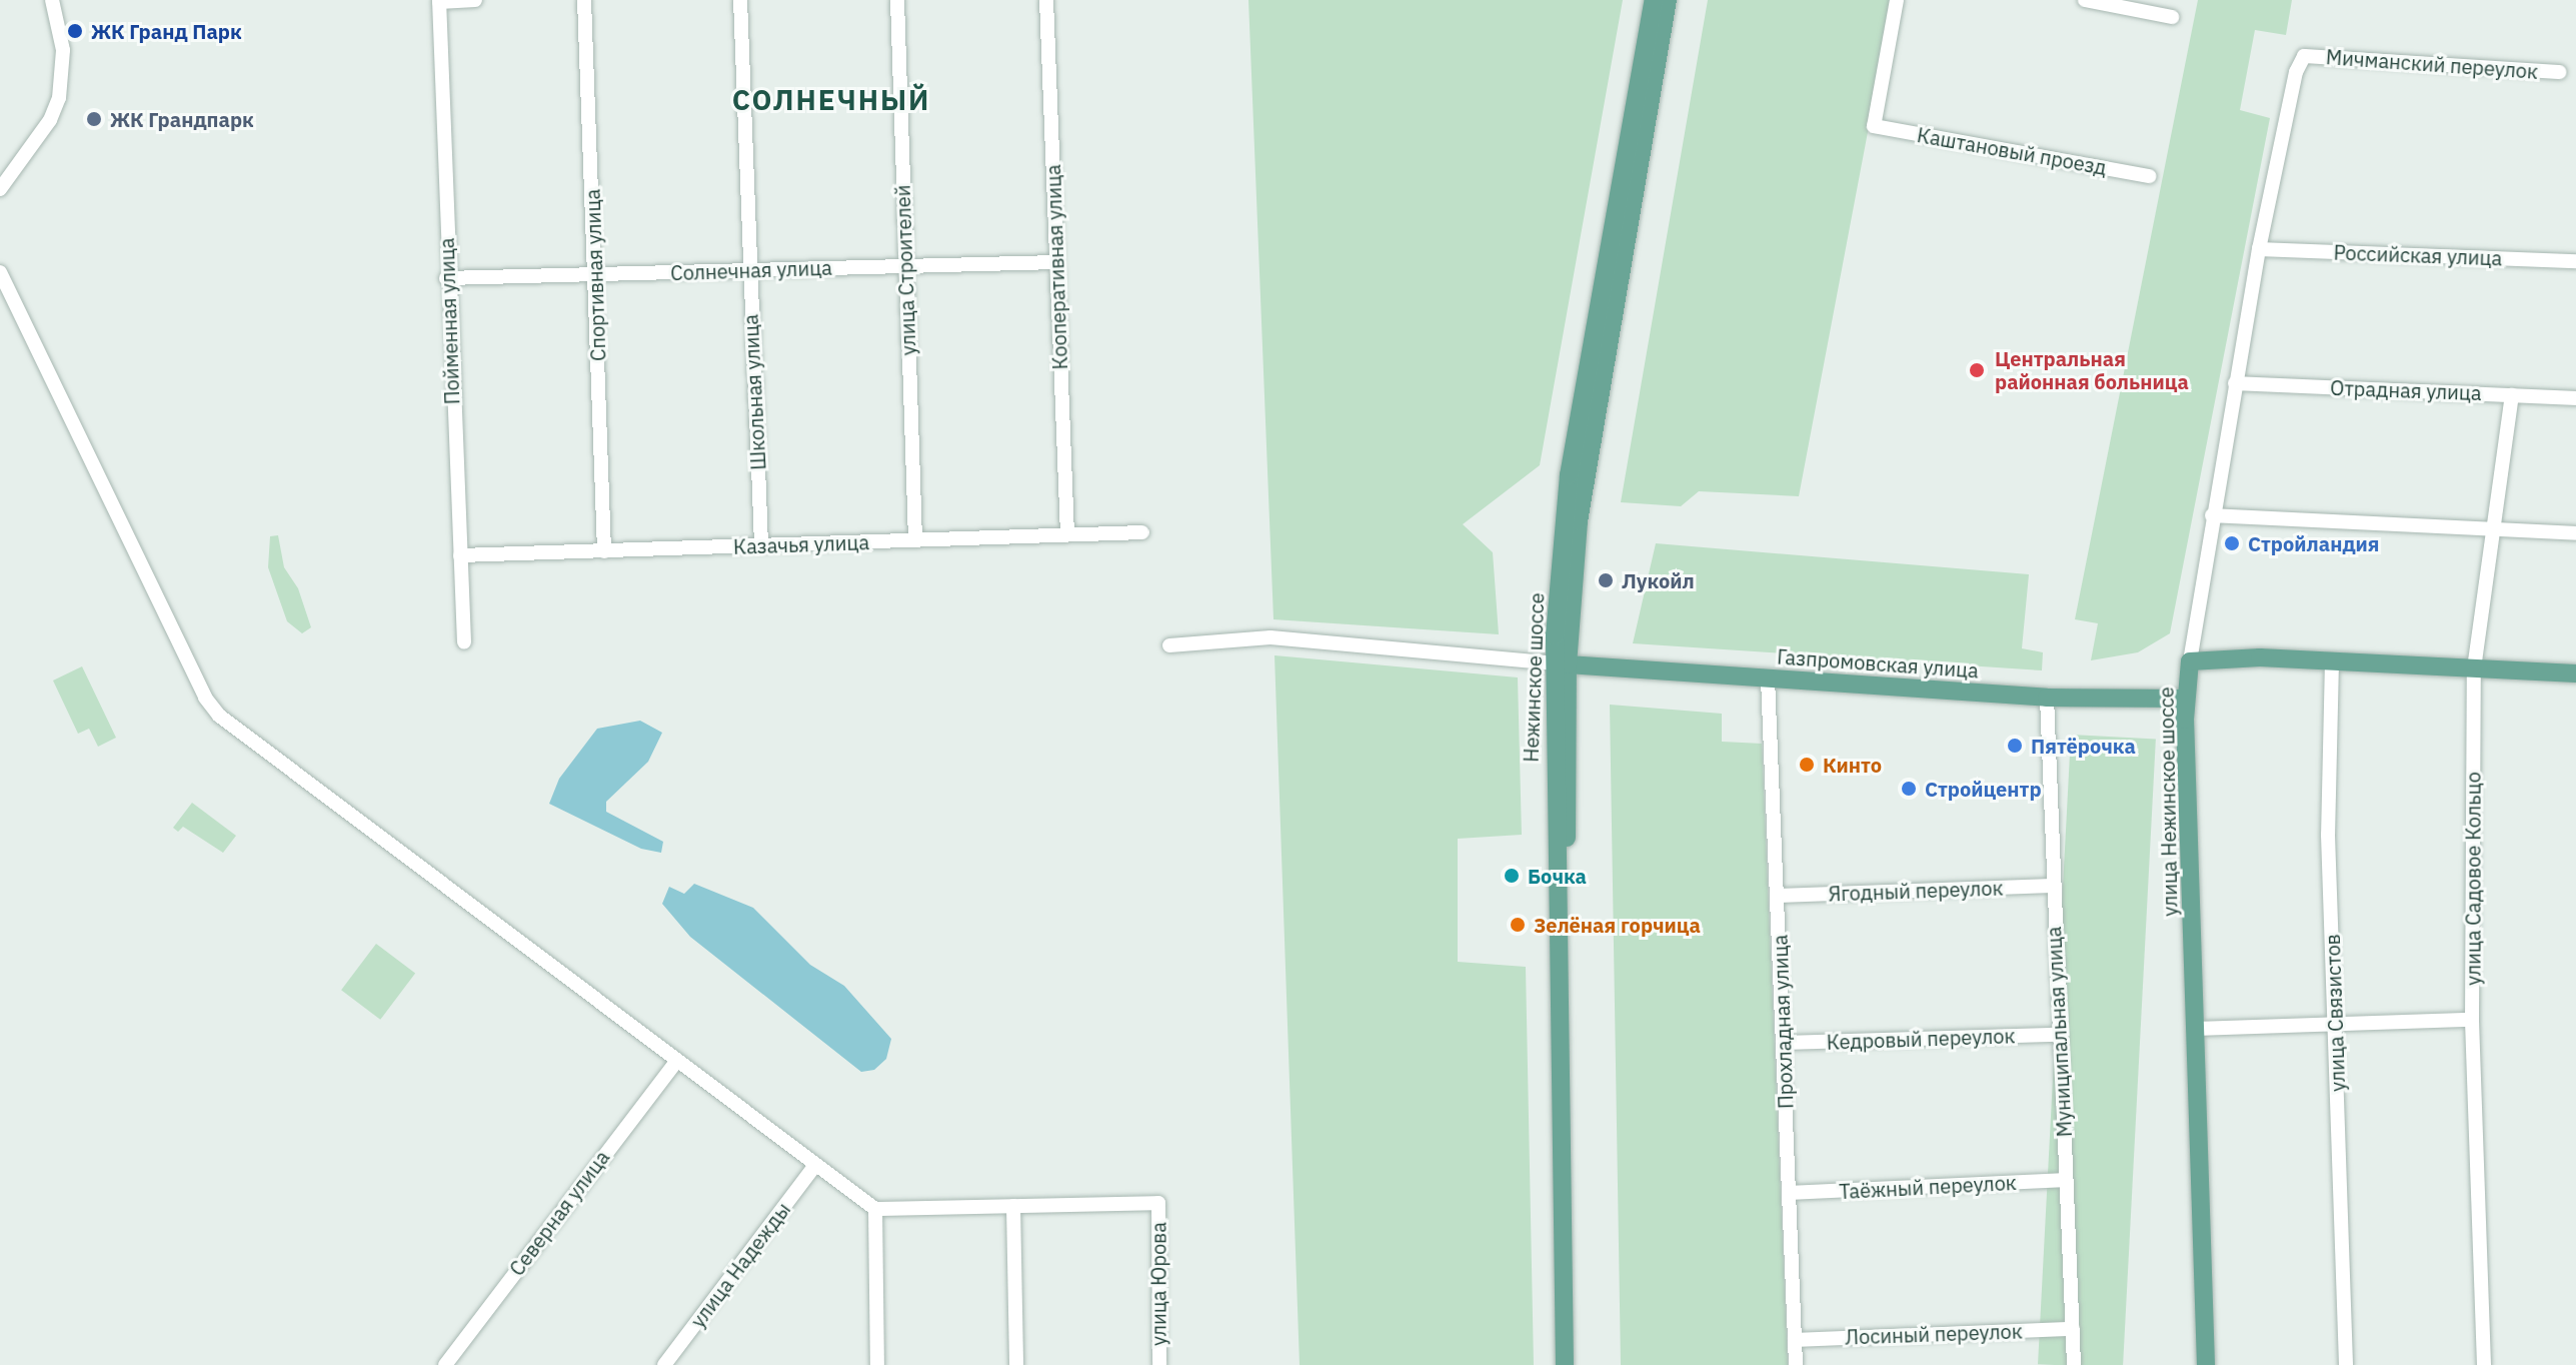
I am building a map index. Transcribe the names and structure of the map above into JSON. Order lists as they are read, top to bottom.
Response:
{
  "streets": {
    "main road": ["Газпромовская улица", "Нежинское шоссе", "улица Нежинское шоссе"],
    "street": [
      "Мичманский переулок",
      "Каштановый проезд",
      "Российская улица",
      "Кооперативная улица",
      "Солнечная улица",
      "улица Строителей",
      "Спортивная улица",
      "Пойменная улица",
      "Отрадная улица",
      "Школьная улица",
      "Казачья улица",
      "улица Садовое Кольцо",
      "Ягодный переулок",
      "улица Связистов",
      "Прохладная улица",
      "Муниципальная улица",
      "Кедровый переулок",
      "Таёжный переулок",
      "Северная улица",
      "улица Надежды",
      "улица Юрова",
      "Лосиный переулок"
    ]
  },
  "crossings": [
    ["Мичманский переулок", "улица Нежинское шоссе"],
    ["Российская улица", "улица Нежинское шоссе"],
    ["Кооперативная улица", "Солнечная улица"],
    ["Кооперативная улица", "Казачья улица"],
    ["Солнечная улица", "улица Строителей"],
    ["Солнечная улица", "Спортивная улица"],
    ["Солнечная улица", "Пойменная улица"],
    ["Солнечная улица", "Школьная улица"],
    ["улица Строителей", "Казачья улица"],
    ["Спортивная улица", "Казачья улица"],
    ["Пойменная улица", "Казачья улица"],
    ["Отрадная улица", "улица Нежинское шоссе"],
    ["Отрадная улица", "улица Садовое Кольцо"],
    ["Школьная улица", "Казачья улица"],
    ["Газпромовская улица", "Нежинское шоссе"],
    ["Газпромовская улица", "улица Нежинское шоссе"],
    ["Газпромовская улица", "Прохладная улица"],
    ["Газпромовская улица", "Муниципальная улица"],
    ["Ягодный переулок", "Прохладная улица"],
    ["Ягодный переулок", "Муниципальная улица"],
    ["Прохладная улица", "Кедровый переулок"],
    ["Прохладная улица", "Таёжный переулок"],
    ["Прохладная улица", "Лосиный переулок"],
    ["Муниципальная улица", "Кедровый переулок"],
    ["Муниципальная улица", "Таёжный переулок"],
    ["Муниципальная улица", "Лосиный переулок"]
  ],
  "districts": ["СОЛНЕЧНЫЙ"],
  "places": [
    "ЖК Гранд Парк",
    "ЖК Грандпарк",
    "Центральная районная больница",
    "Стройландия",
    "Лукойл",
    "Пятёрочка",
    "Кинто",
    "Стройцентр",
    "Бочка",
    "Зелёная горчица"
  ]
}
